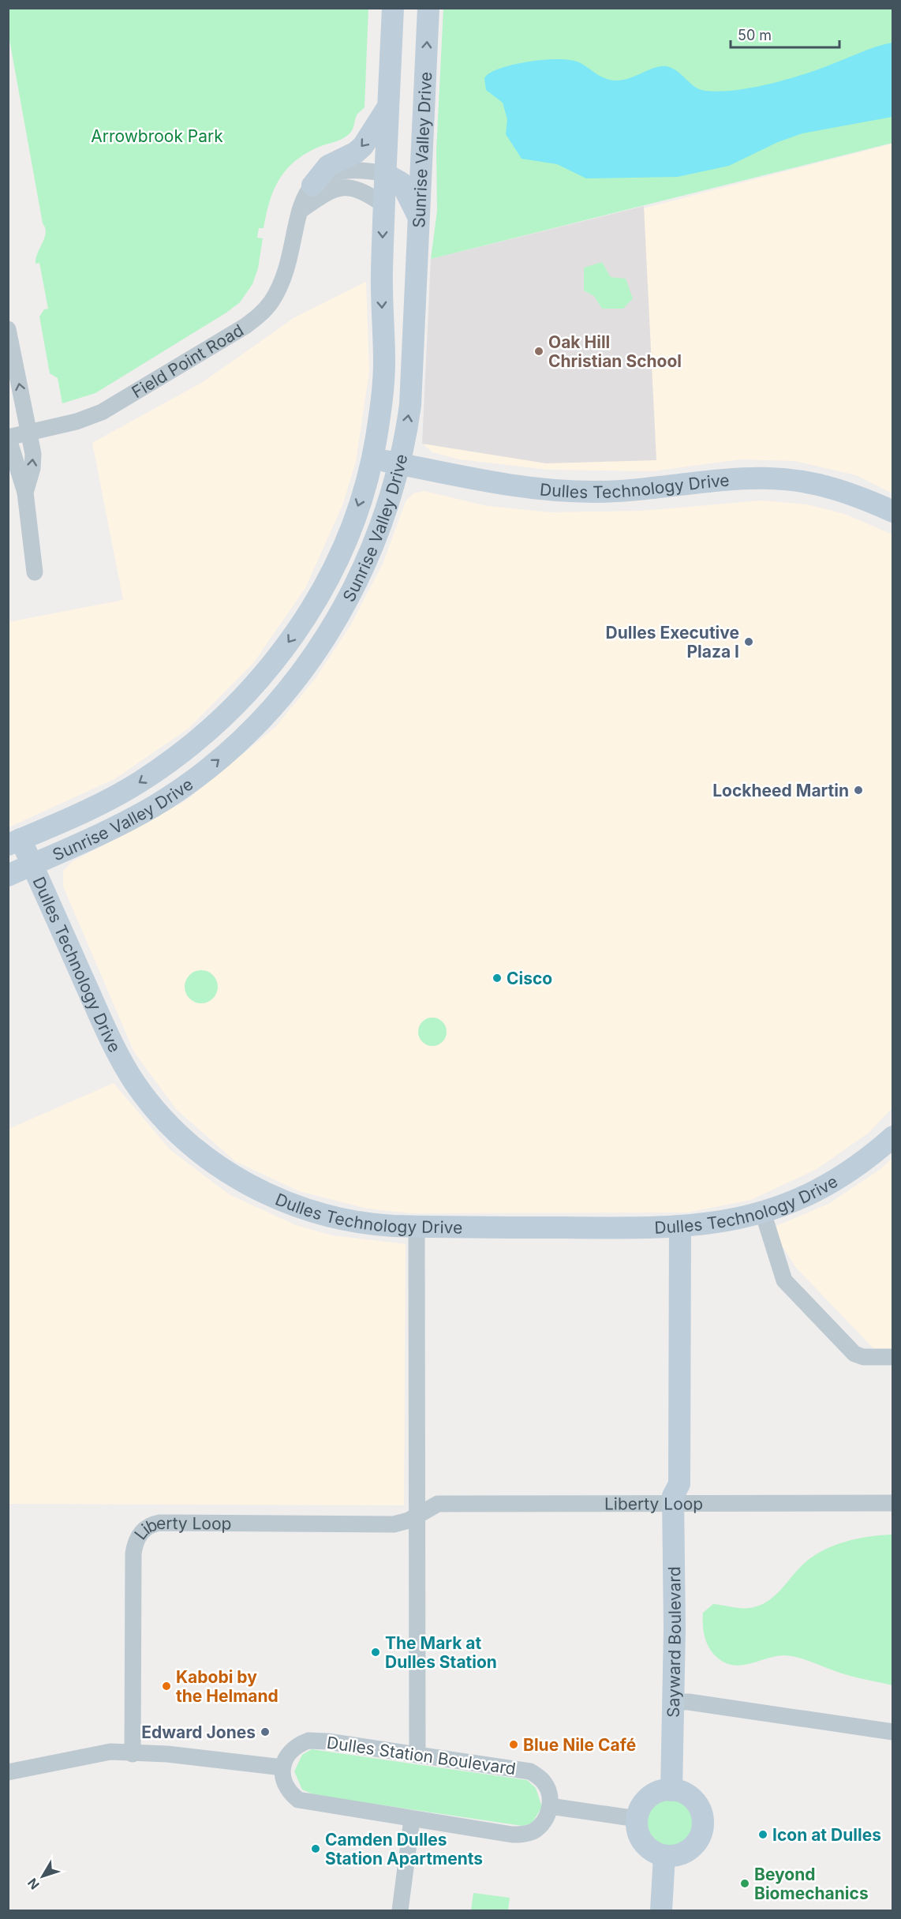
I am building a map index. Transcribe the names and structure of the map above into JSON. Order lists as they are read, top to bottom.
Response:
{
  "streets": {
    "street": [
      "Sunrise Valley Drive",
      "Field Point Road",
      "Dulles Technology Drive",
      "Liberty Loop",
      "Sayward Boulevard",
      "Dulles Station Boulevard"
    ]
  },
  "crossings": [
    ["Sunrise Valley Drive", "Dulles Technology Drive"],
    ["Dulles Technology Drive", "Sayward Boulevard"],
    ["Liberty Loop", "Sayward Boulevard"]
  ],
  "parks": ["Arrowbrook Park"],
  "places": [
    "Oak Hill Christian School",
    "Dulles Executive Plaza I",
    "Lockheed Martin",
    "Cisco",
    "The Mark at Dulles Station",
    "Kabobi by the Helmand",
    "Edward Jones",
    "Blue Nile Café",
    "Icon at Dulles",
    "Camden Dulles Station Apartments",
    "Beyond Biomechanics"
  ],
  "scale_bar": "50 m",
  "north": "bottom left"
}
